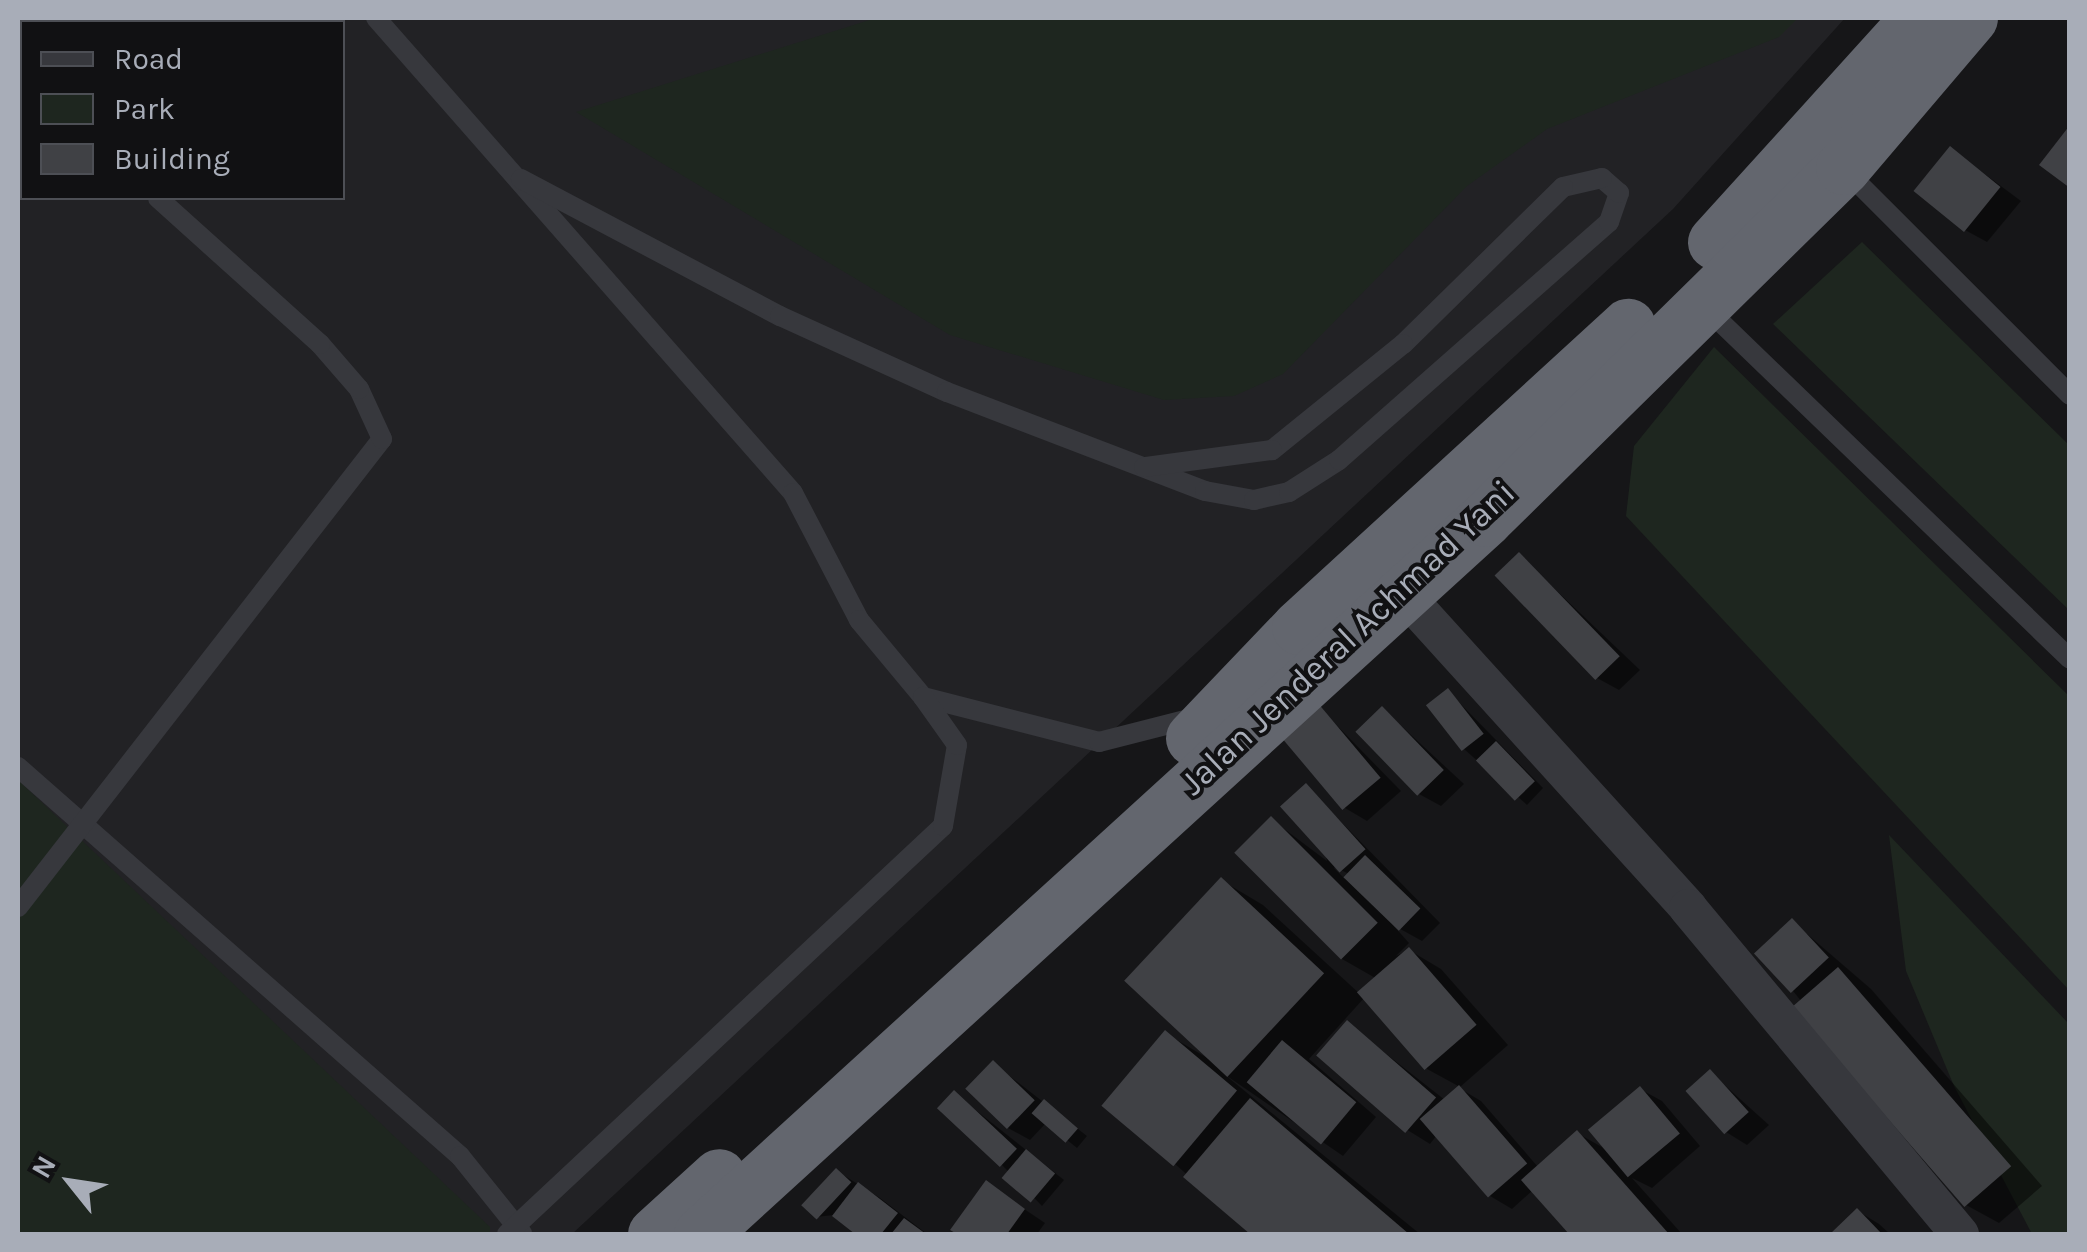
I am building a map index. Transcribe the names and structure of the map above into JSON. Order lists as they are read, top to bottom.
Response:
{
  "streets": {
    "highway": ["Jalan Jenderal Achmad Yani"]
  },
  "legend": ["Road", "Park", "Building"],
  "north": "top left"
}
